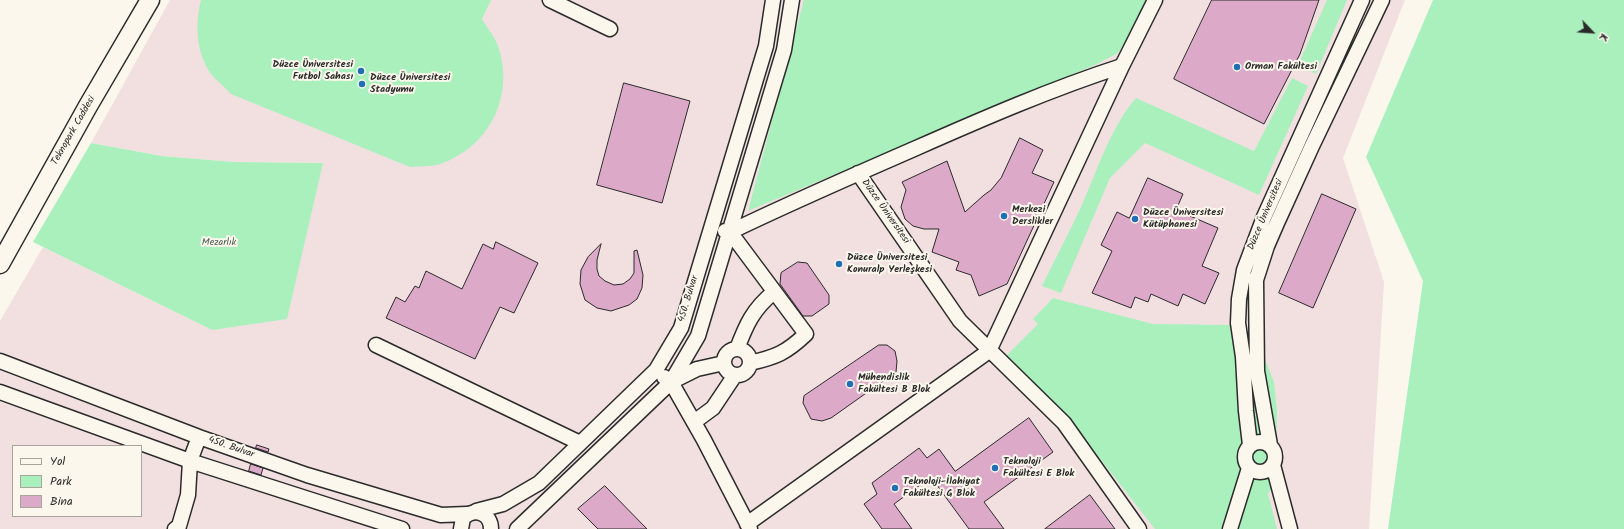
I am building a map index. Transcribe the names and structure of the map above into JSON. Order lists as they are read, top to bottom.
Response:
{
  "streets": {
    "main road": ["Teknopark Caddesi"],
    "street": ["Düzce Üniversitesi", "450. Bulvar"]
  },
  "crossings": [
    ["Düzce Üniversitesi", "450. Bulvar"]
  ],
  "parks": ["Mezarlık"],
  "places": [
    "Orman Fakültesi",
    "Düzce Üniversitesi Futbol Sahası",
    "Düzce Üniversitesi Stadyumu",
    "Merkezi Derslikler",
    "Düzce Üniversitesi Kütüphanesi",
    "Düzce Üniversitesi Konuralp Yerleşkesi",
    "Mühendislik Fakültesi B Blok",
    "Teknoloji Fakültesi E Blok",
    "Teknoloji-İlahiyat Fakültesi G Blok"
  ],
  "legend": ["Yol", "Park", "Bina"],
  "north": "bottom right"
}
